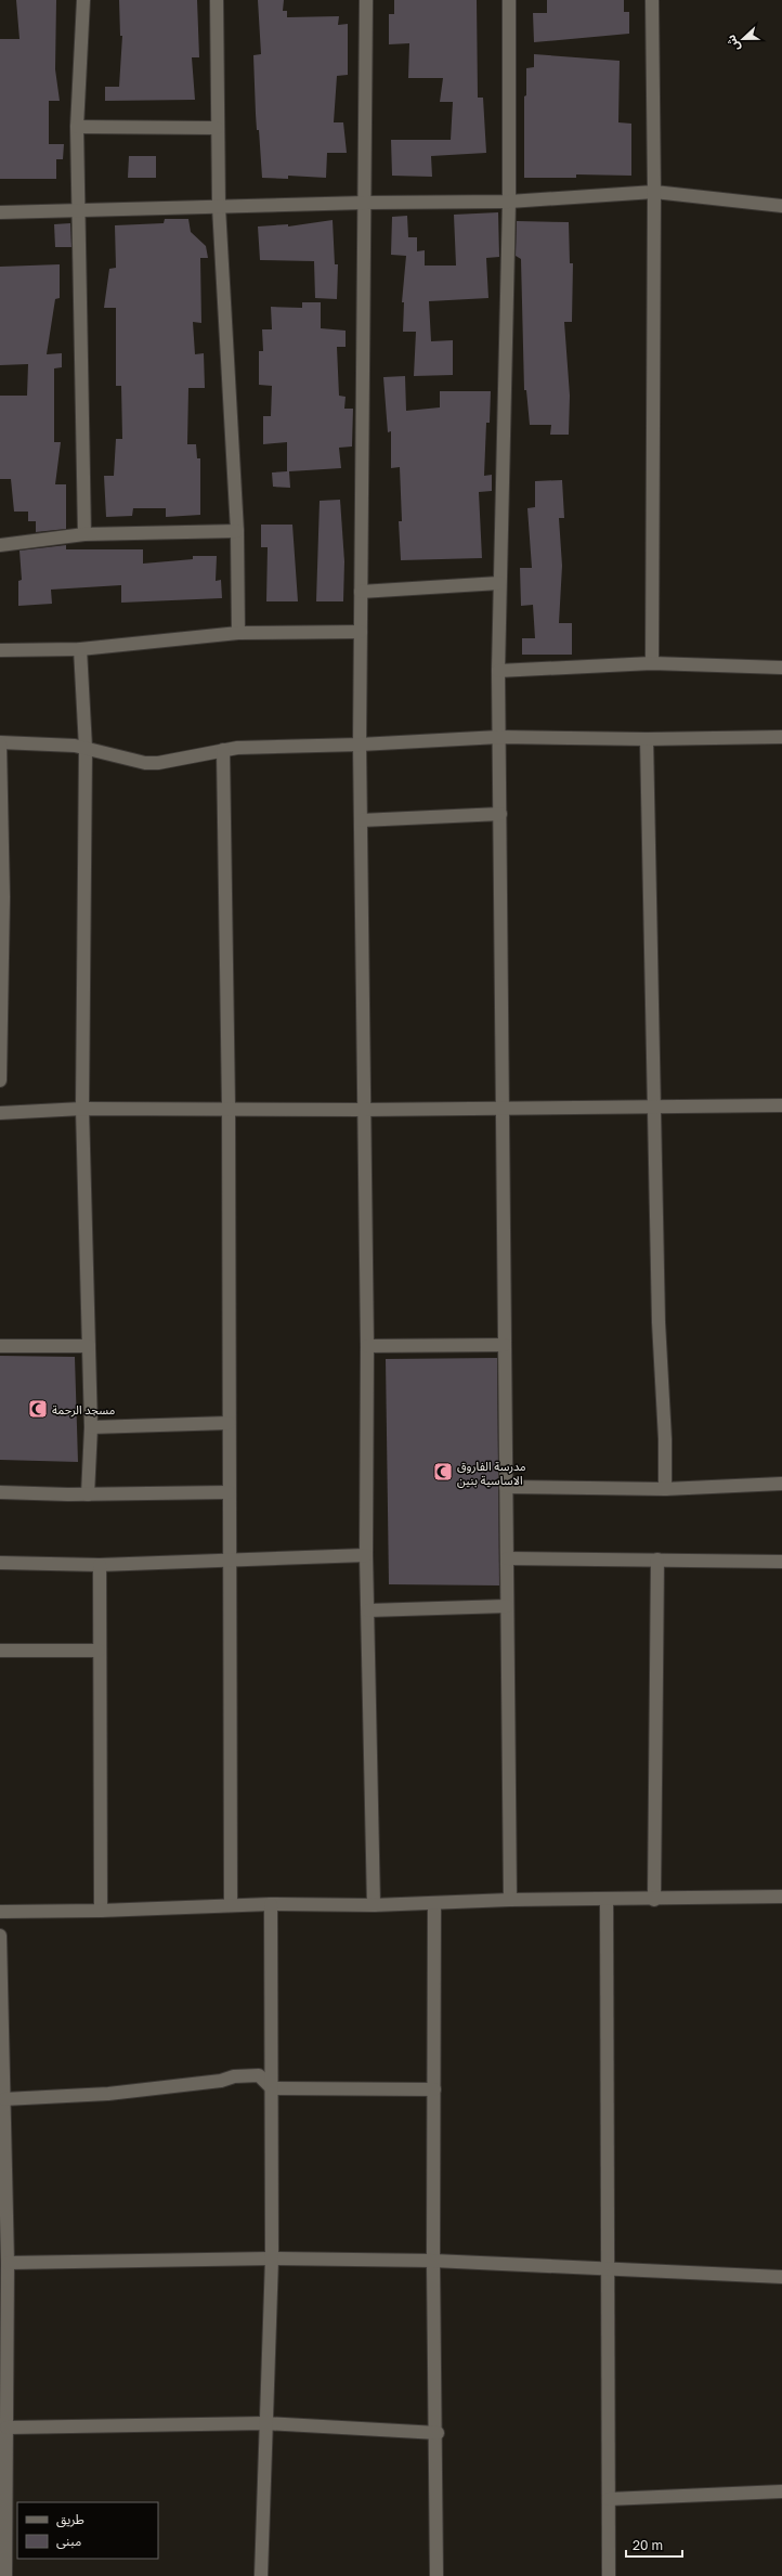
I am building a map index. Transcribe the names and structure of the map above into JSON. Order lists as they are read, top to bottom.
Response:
{
  "places": {
    "mosque": ["مسجد الرحمة", "مدرسة الفاروق الاساسية بنين"]
  },
  "legend": ["طريق", "مبنى"],
  "scale_bar": "20 m",
  "north": "left"
}
